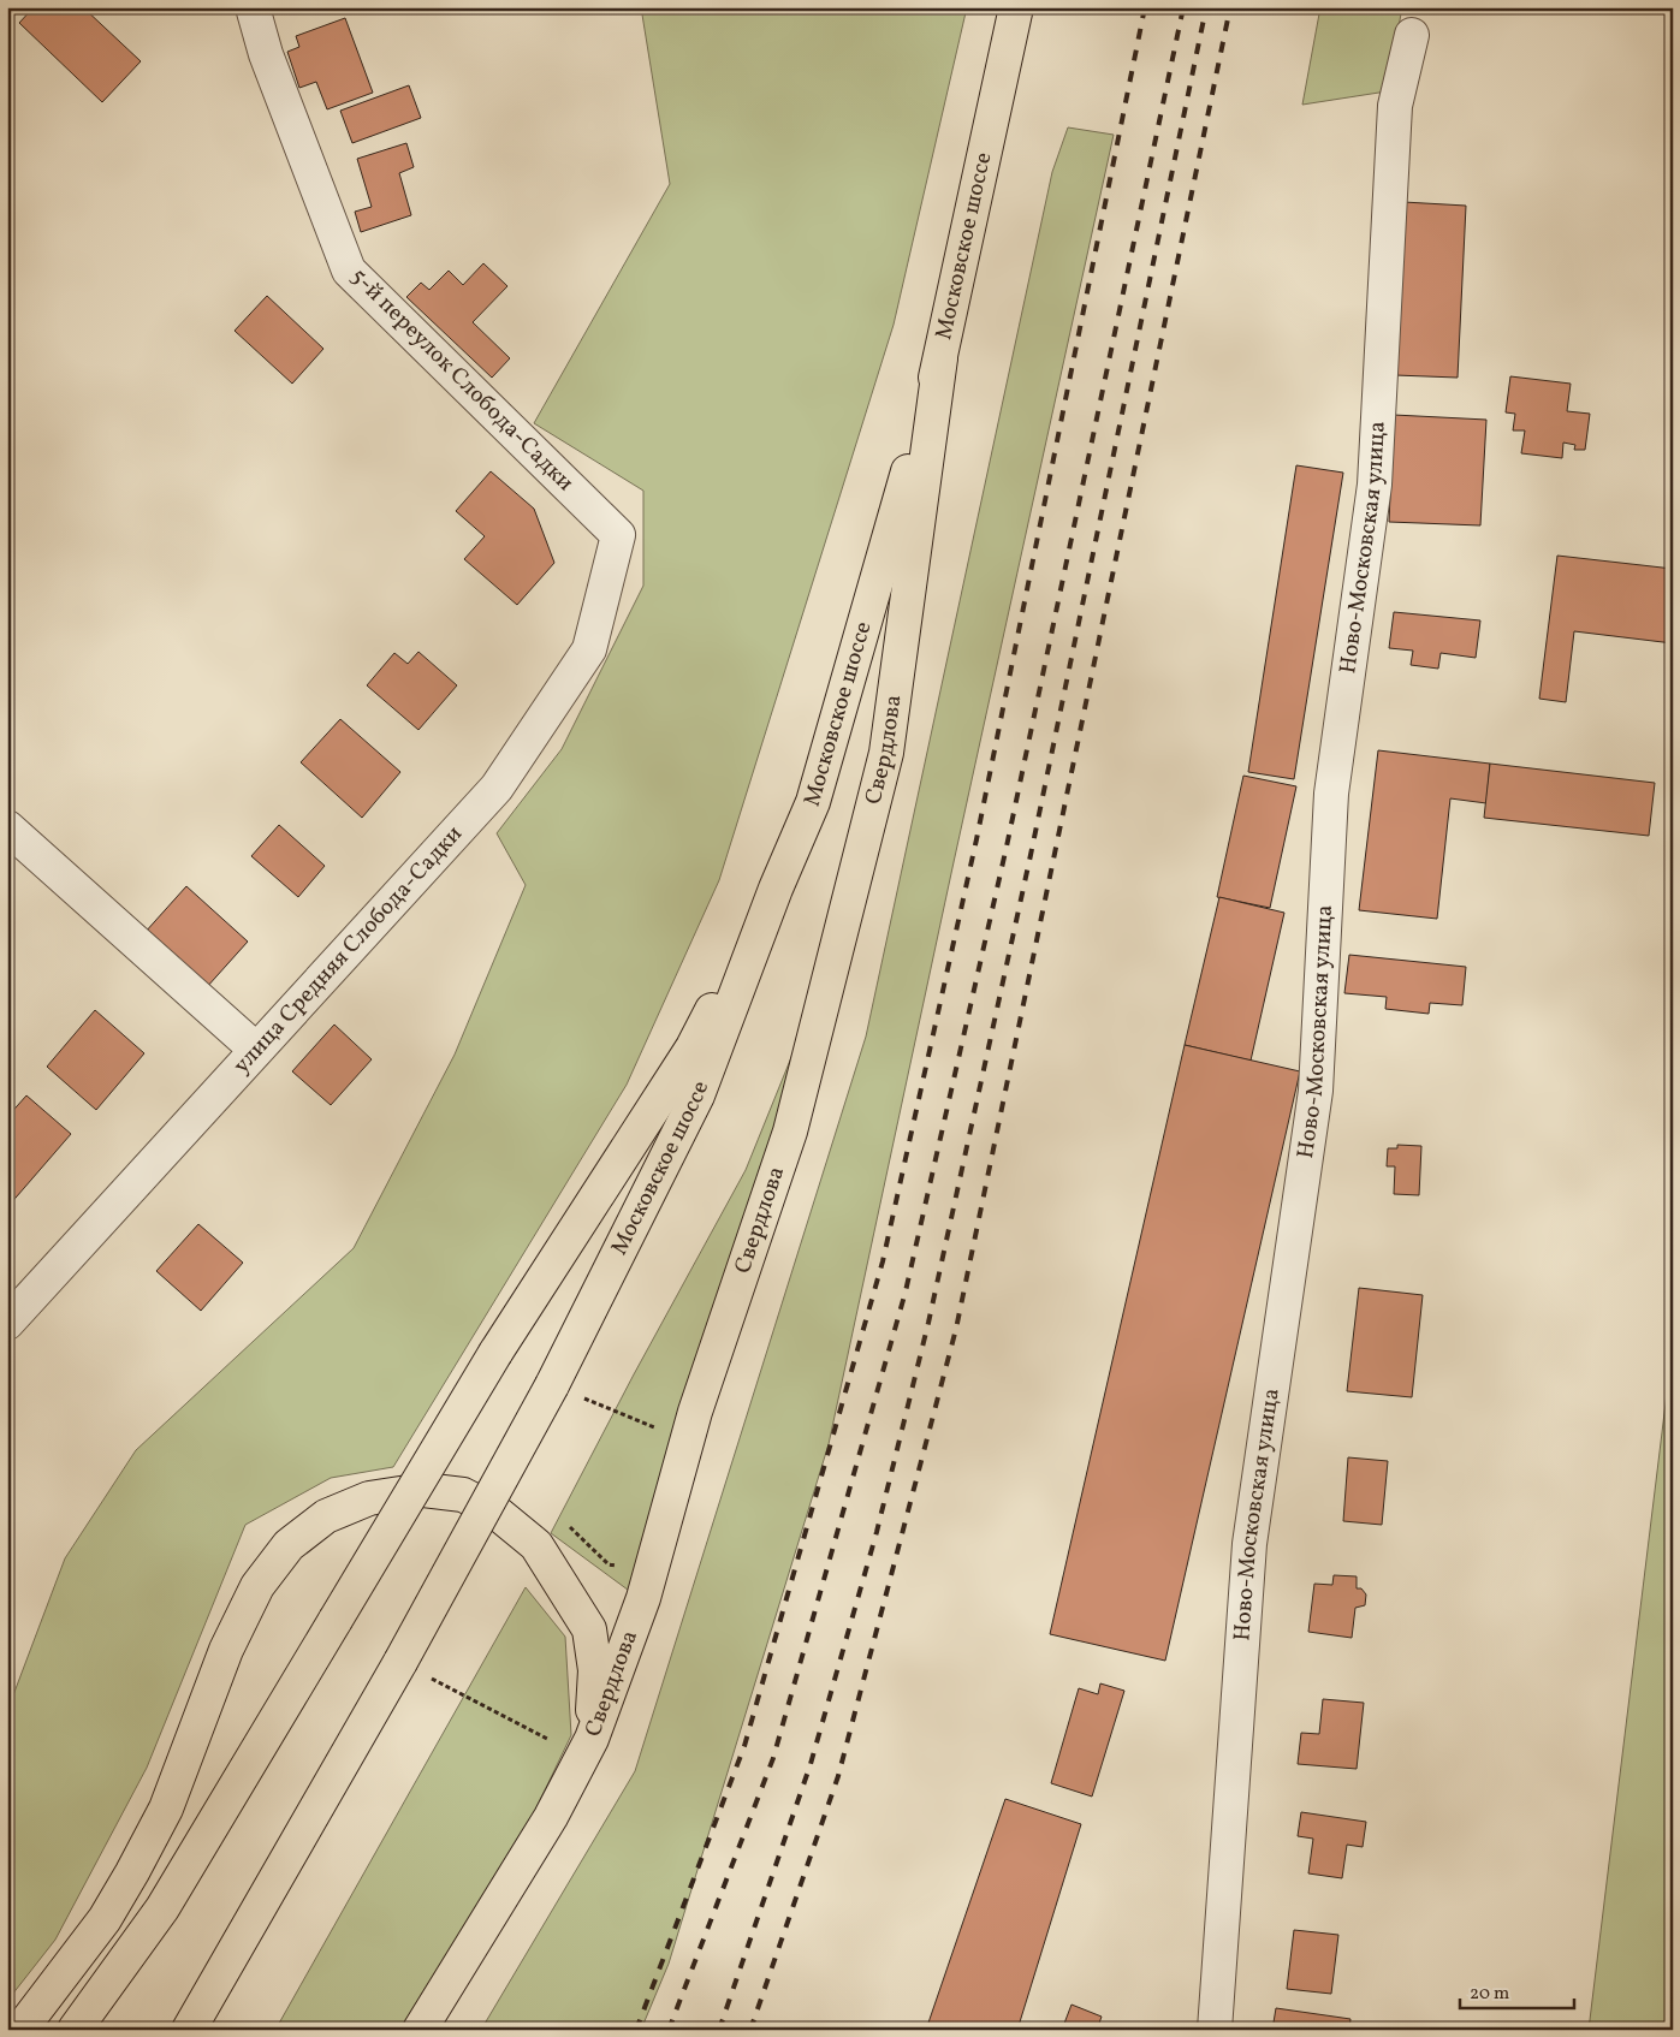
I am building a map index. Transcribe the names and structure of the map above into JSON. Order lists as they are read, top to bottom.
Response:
{
  "streets": {
    "main road": ["Московское шоссе", "Свердлова"],
    "street": ["5-й переулок Слобода-Садки", "Ново-Московская улица", "улица Средняя Слобода-Садки"]
  },
  "crossings": [
    ["Московское шоссе", "Свердлова"],
    ["5-й переулок Слобода-Садки", "улица Средняя Слобода-Садки"]
  ],
  "scale_bar": "20 m"
}
